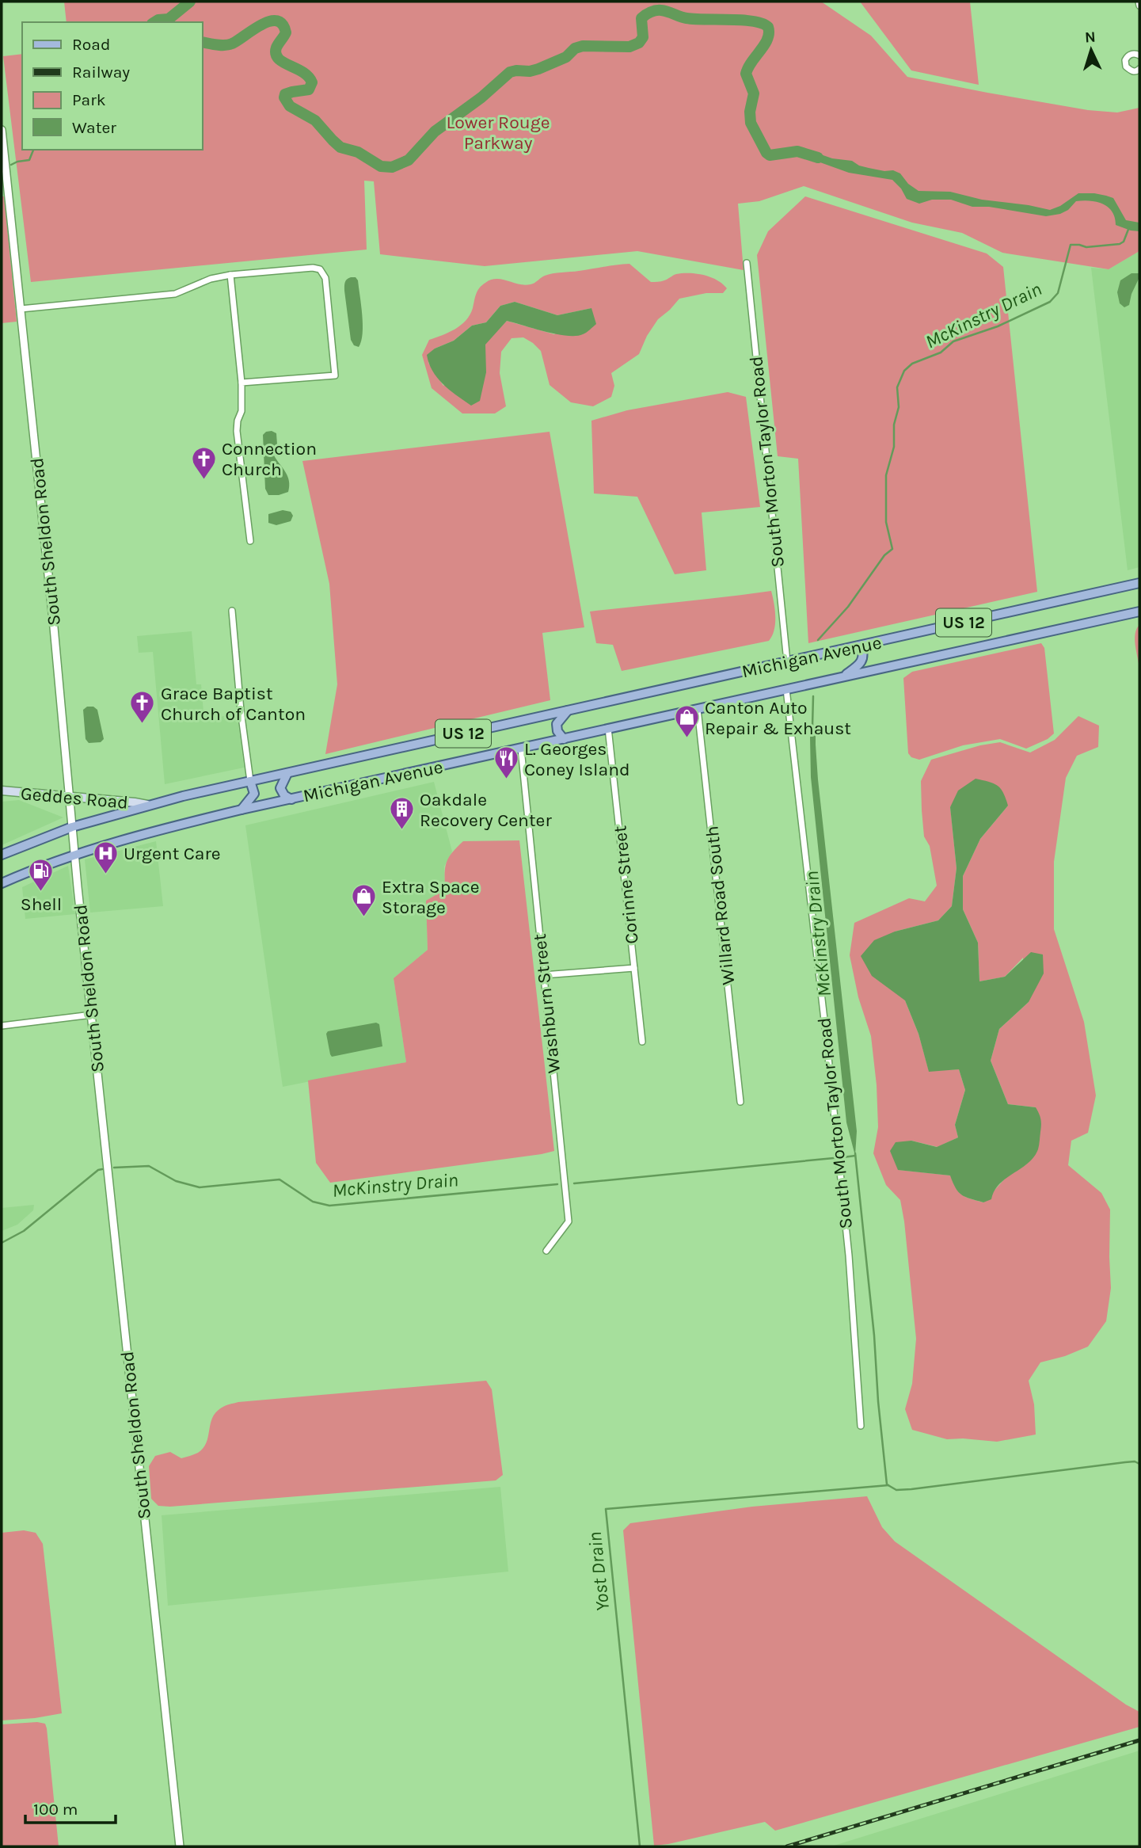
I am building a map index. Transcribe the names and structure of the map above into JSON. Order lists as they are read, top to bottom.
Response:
{
  "streets": {
    "main road": ["US 12", "Michigan Avenue", "Geddes Road"],
    "street": [
      "South Morton Taylor Road",
      "South Sheldon Road",
      "Corinne Street",
      "Willard Road South",
      "Washburn Street"
    ]
  },
  "crossings": [
    ["South Morton Taylor Road", "Michigan Avenue"],
    ["South Sheldon Road", "Michigan Avenue"],
    ["South Sheldon Road", "Geddes Road"],
    ["Michigan Avenue", "Geddes Road"],
    ["Michigan Avenue", "Corinne Street"],
    ["Michigan Avenue", "Willard Road South"],
    ["Michigan Avenue", "Washburn Street"]
  ],
  "water": ["McKinstry Drain", "Yost Drain"],
  "parks": ["Lower Rouge Parkway"],
  "places": {
    "church": ["Connection Church", "Grace Baptist Church of Canton"],
    "shop": ["Canton Auto Repair & Exhaust", "Extra Space Storage"],
    "restaurant": ["L. Georges Coney Island"],
    "building": ["Oakdale Recovery Center"],
    "hospital": ["Urgent Care"],
    "fuel station": ["Shell"]
  },
  "legend": [
    "Road",
    "Railway",
    "Park",
    "Water"
  ],
  "scale_bar": "100 m",
  "north": "top"
}
